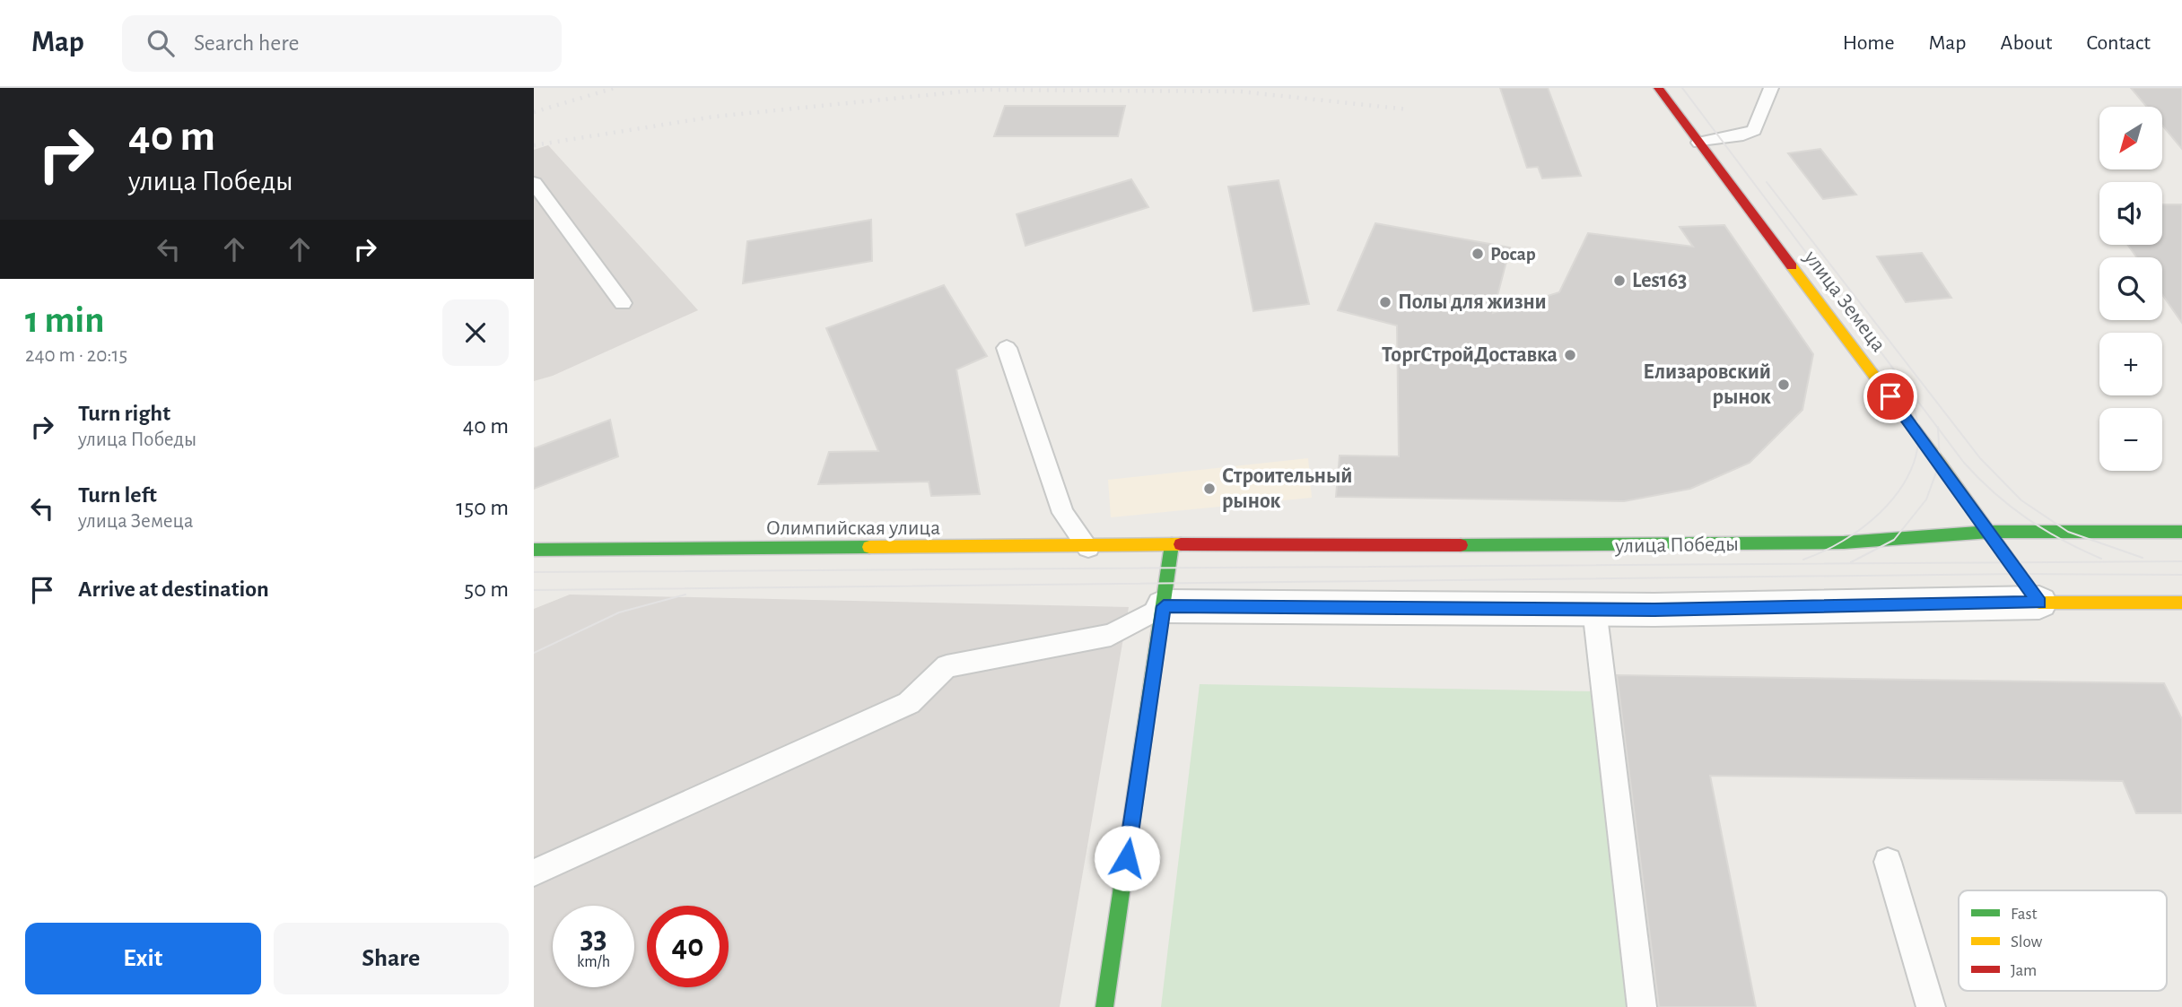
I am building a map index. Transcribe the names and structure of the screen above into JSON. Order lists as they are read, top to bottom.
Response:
{
  "streets": {
    "street": ["улица Земеца", "Олимпийская улица", "улица Победы"]
  },
  "crossings": [
    ["улица Земеца", "улица Победы"],
    ["Олимпийская улица", "улица Победы"]
  ],
  "places": [
    "Росар",
    "Les163",
    "Полы для жизни",
    "ТоргСтройДоставка",
    "Елизаровский рынок",
    "Строительный рынок"
  ],
  "legend": ["Fast", "Slow", "Jam"],
  "north": "bottom left",
  "page": {
    "header": "Map",
    "search": "Search here",
    "nav": [
      "Home",
      "Map",
      "About",
      "Contact"
    ],
    "turn": ["40 m", "улица Победы"],
    "map_buttons": ["+", "−"],
    "heading": ["1 min", "240 m · 20:15"],
    "list": [
      {
        "name": "Turn right",
        "note": "улица Победы",
        "value": "40 m"
      },
      {
        "name": "Turn left",
        "note": "улица Земеца",
        "value": "150 m"
      },
      {
        "name": "Arrive at destination",
        "value": "50 m"
      }
    ],
    "speed": "33 km/h",
    "limit": "40",
    "buttons": ["Exit", "Share"]
  }
}
